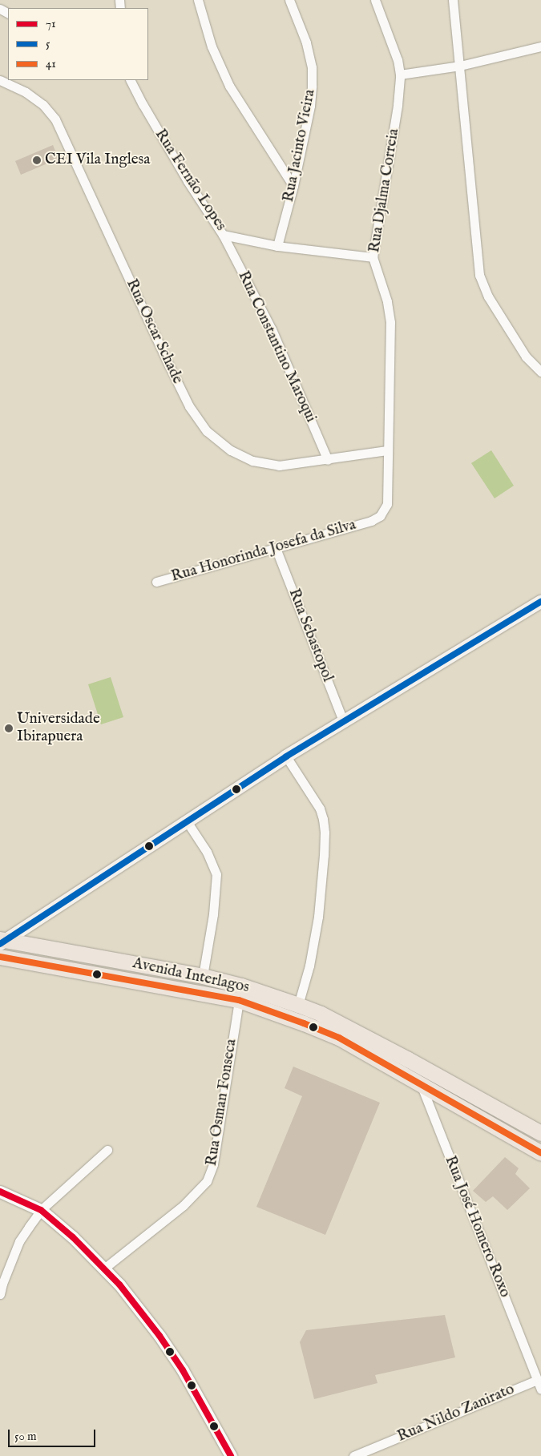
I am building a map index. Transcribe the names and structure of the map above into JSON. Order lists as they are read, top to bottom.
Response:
{
  "streets": {
    "main road": ["Avenida Interlagos"],
    "street": [
      "Rua Jacinto Vieira",
      "Rua Fernão Lopes",
      "Rua Djalma Correia",
      "Rua Oscar Schade",
      "Rua Constantino Maroqui",
      "Rua Honorinda Josefa da Silva",
      "Rua Sebastopol",
      "Rua Osman Fonseca",
      "Rua José Homero Roxo",
      "Rua Nildo Zanirato"
    ]
  },
  "crossings": [
    ["Rua Jacinto Vieira", "Rua Fernão Lopes"],
    ["Rua Fernão Lopes", "Rua Djalma Correia"],
    ["Rua Fernão Lopes", "Rua Constantino Maroqui"],
    ["Rua Djalma Correia", "Rua Oscar Schade"],
    ["Rua Djalma Correia", "Rua Honorinda Josefa da Silva"],
    ["Rua Oscar Schade", "Rua Constantino Maroqui"],
    ["Rua Honorinda Josefa da Silva", "Rua Sebastopol"],
    ["Avenida Interlagos", "Rua Osman Fonseca"],
    ["Avenida Interlagos", "Rua José Homero Roxo"],
    ["Rua José Homero Roxo", "Rua Nildo Zanirato"]
  ],
  "places": ["CEI Vila Inglesa", "Universidade Ibirapuera"],
  "lines": ["transit line 5", "transit line 41", "transit line 71"],
  "legend": ["71", "5", "41"],
  "scale_bar": "50 m"
}
